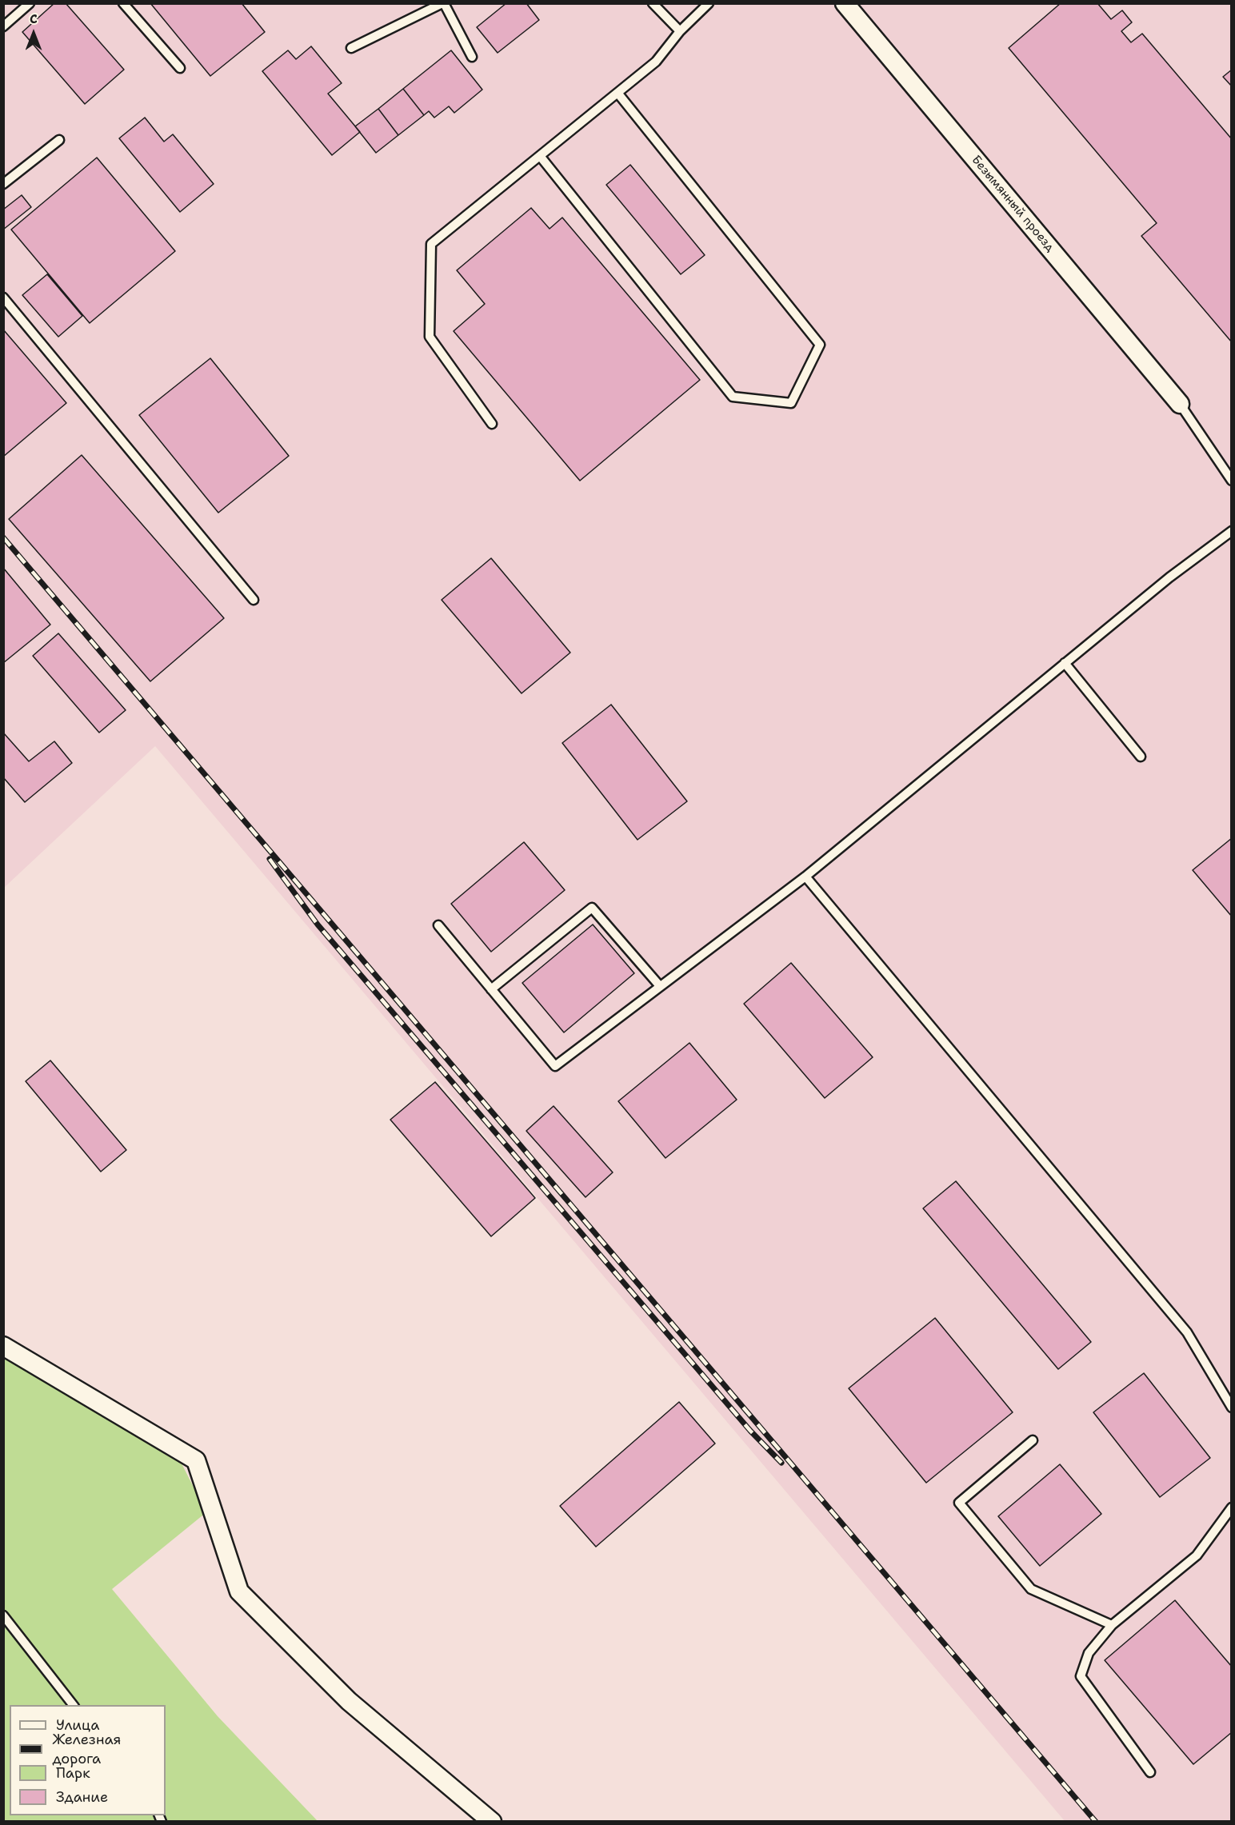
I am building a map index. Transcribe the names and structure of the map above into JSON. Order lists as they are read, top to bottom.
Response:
{
  "streets": {
    "street": ["Безымянный проезд"]
  },
  "legend": [
    "Улица",
    "Железная дорога",
    "Парк",
    "Здание"
  ],
  "north": "top"
}
